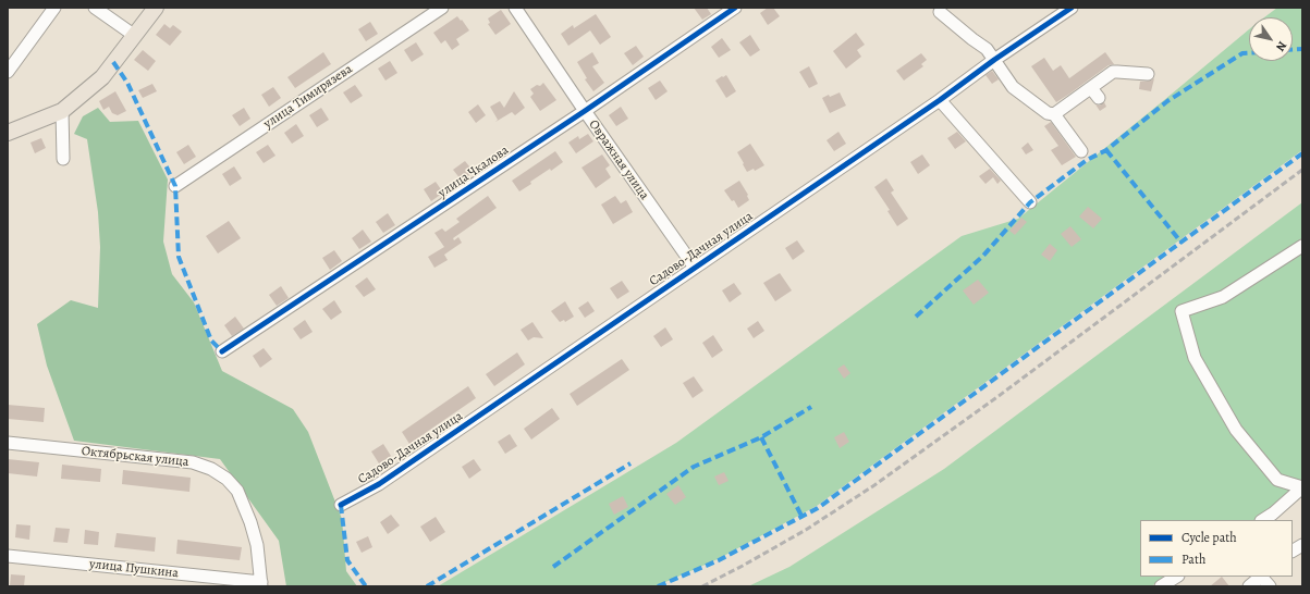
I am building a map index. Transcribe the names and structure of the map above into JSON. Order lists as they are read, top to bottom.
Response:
{
  "streets": {
    "street": [
      "улица Тимирязева",
      "Овражная улица",
      "улица Чкалова",
      "Садово-Дачная улица",
      "Октябрьская улица",
      "улица Пушкина"
    ]
  },
  "crossings": [
    ["Овражная улица", "улица Чкалова"],
    ["Овражная улица", "Садово-Дачная улица"],
    ["Октябрьская улица", "улица Пушкина"]
  ],
  "legend": ["Cycle path", "Path"],
  "north": "bottom right"
}
